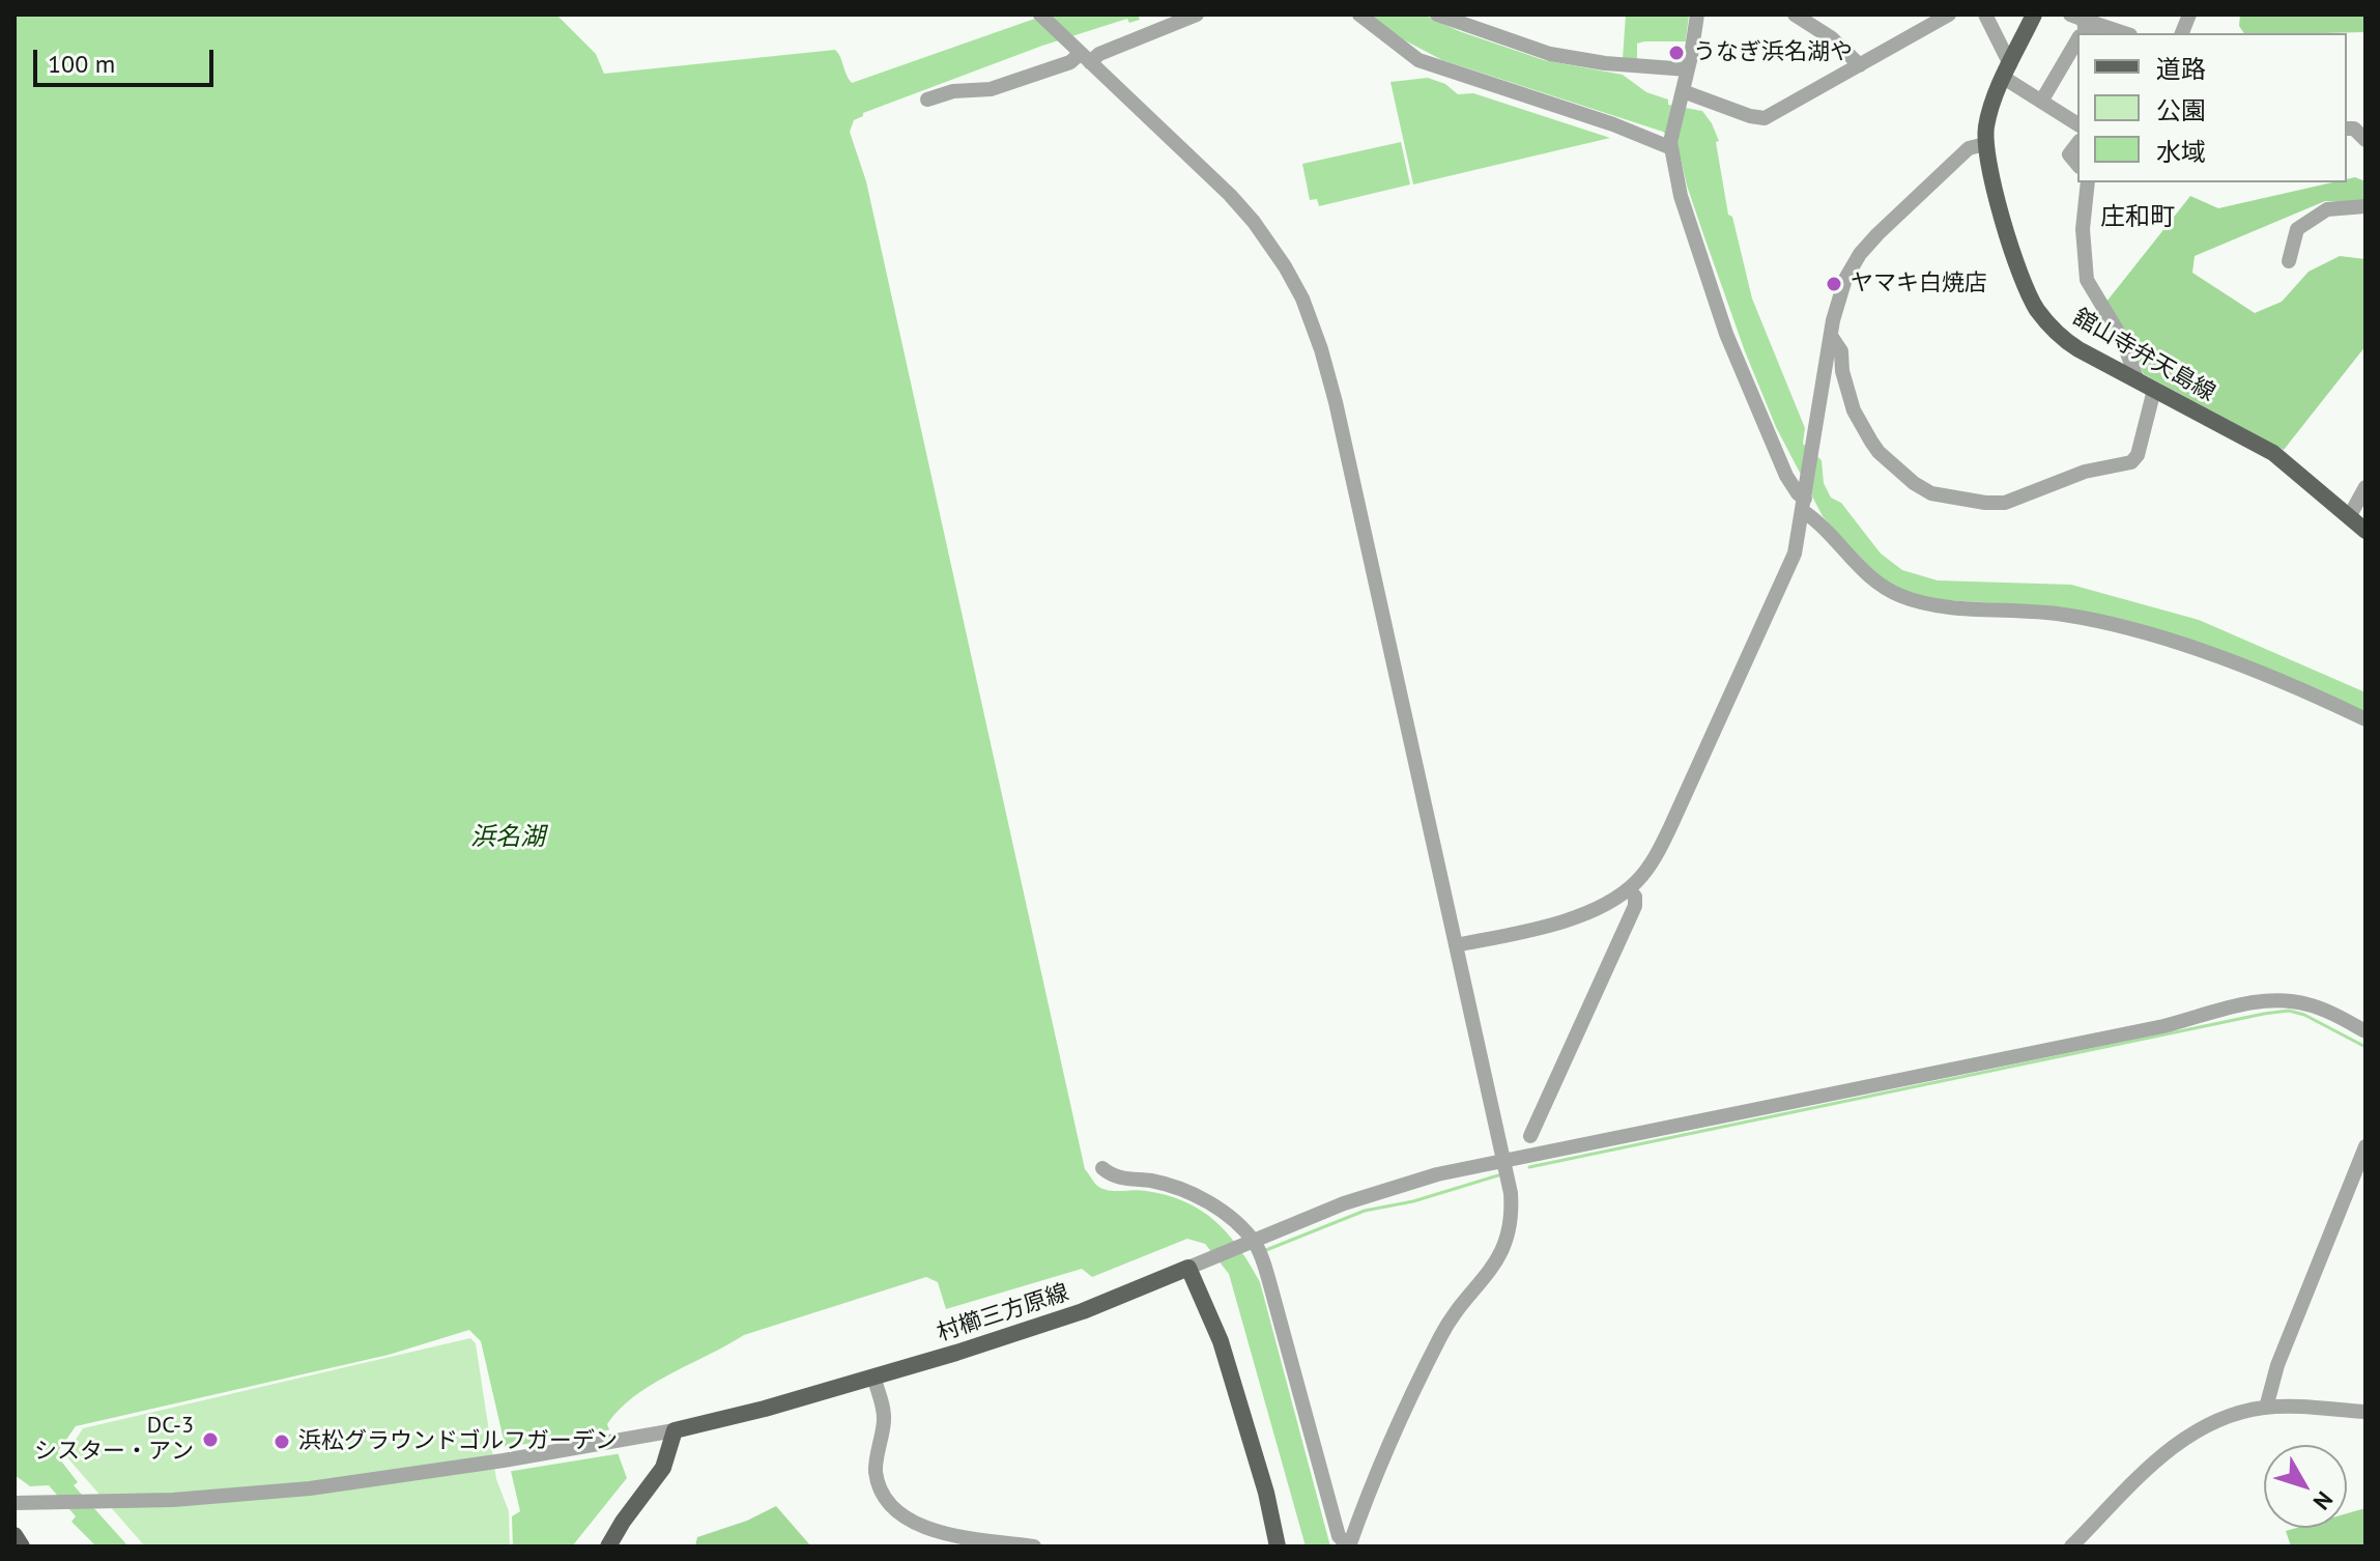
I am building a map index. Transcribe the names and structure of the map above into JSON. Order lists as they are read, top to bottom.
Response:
{
  "streets": {
    "main road": ["舘山寺弁天島線", "村櫛三方原線"]
  },
  "districts": ["庄和町"],
  "water": ["浜名湖"],
  "places": [
    "うなぎ浜名湖や",
    "ヤマキ白焼店",
    "DC-3 シスター・アン",
    "浜松グラウンドゴルフガーデン"
  ],
  "legend": ["道路", "公園", "水域"],
  "scale_bar": "100 m",
  "north": "bottom right"
}
